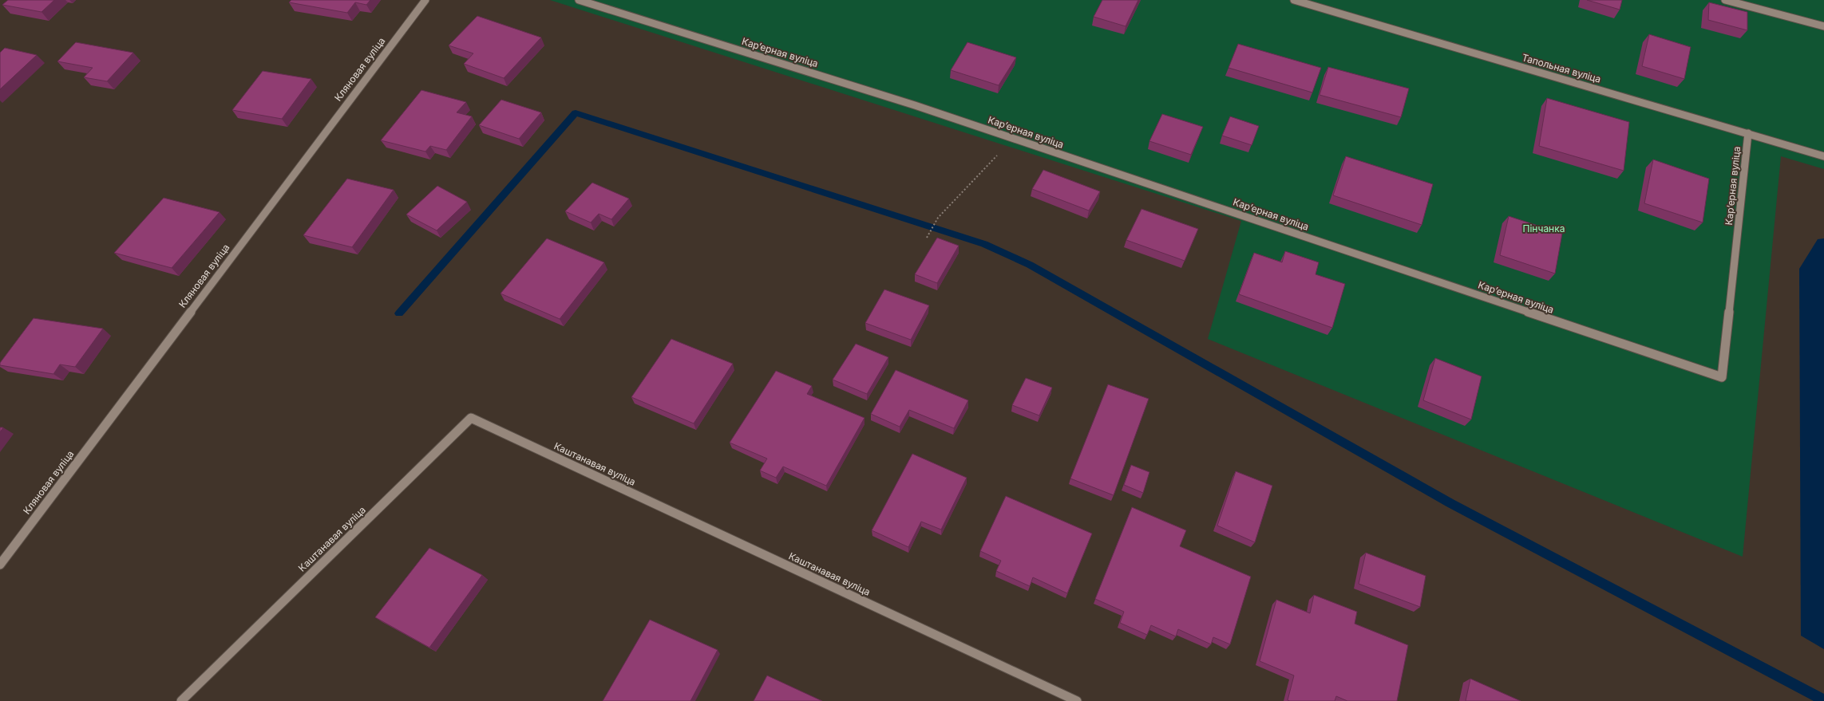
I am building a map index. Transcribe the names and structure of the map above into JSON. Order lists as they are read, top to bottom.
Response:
{
  "streets": {
    "street": [
      "Карʼерная вуліца",
      "Тапольная вуліца",
      "Кляновая вуліца",
      "Каштанавая вуліца"
    ]
  },
  "crossings": [
    ["Карʼерная вуліца", "Тапольная вуліца"]
  ],
  "parks": ["Пінчанка"]
}
